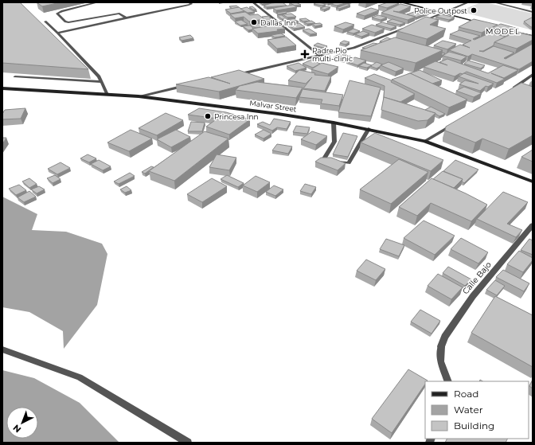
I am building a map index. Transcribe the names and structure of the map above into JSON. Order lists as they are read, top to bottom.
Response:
{
  "streets": {
    "main road": ["Malvar Street"],
    "street": ["Calle Bajo"]
  },
  "districts": ["MODEL"],
  "places": {
    "other": ["Police Outpost", "Dallas Inn", "Princesa Inn"],
    "health": ["Padre Pio multi-clinic"]
  },
  "legend": ["Road", "Water", "Building"],
  "north": "bottom left"
}
